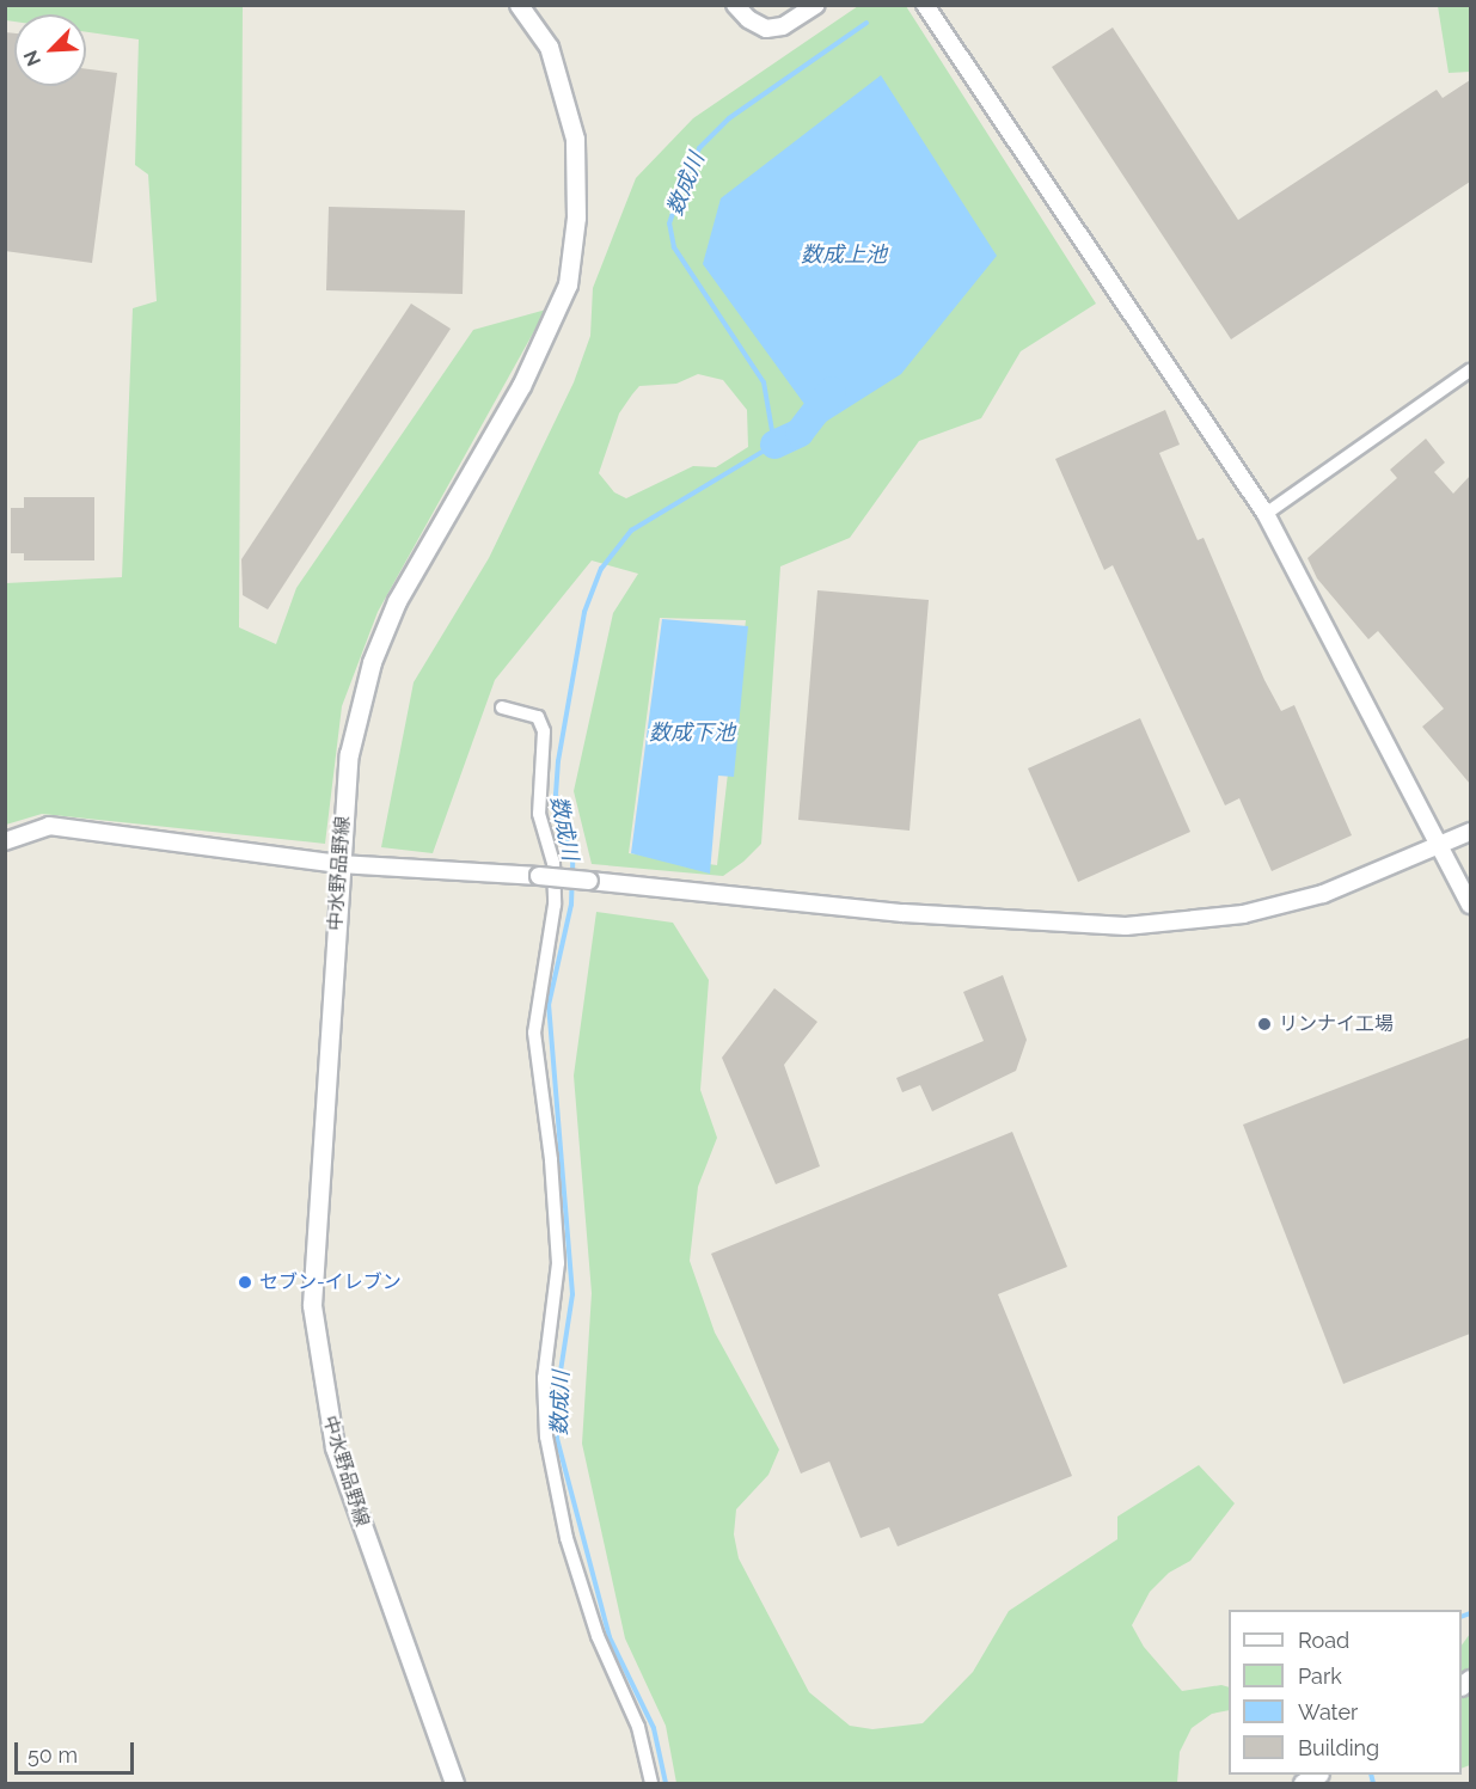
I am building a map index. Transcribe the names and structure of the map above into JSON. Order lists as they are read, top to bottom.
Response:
{
  "streets": {
    "main road": ["中水野品野線"]
  },
  "water": ["数成川", "数成上池", "数成下池"],
  "places": ["リンナイ工場", "セブン-イレブン"],
  "legend": [
    "Road",
    "Park",
    "Water",
    "Building"
  ],
  "scale_bar": "50 m",
  "north": "bottom left"
}
